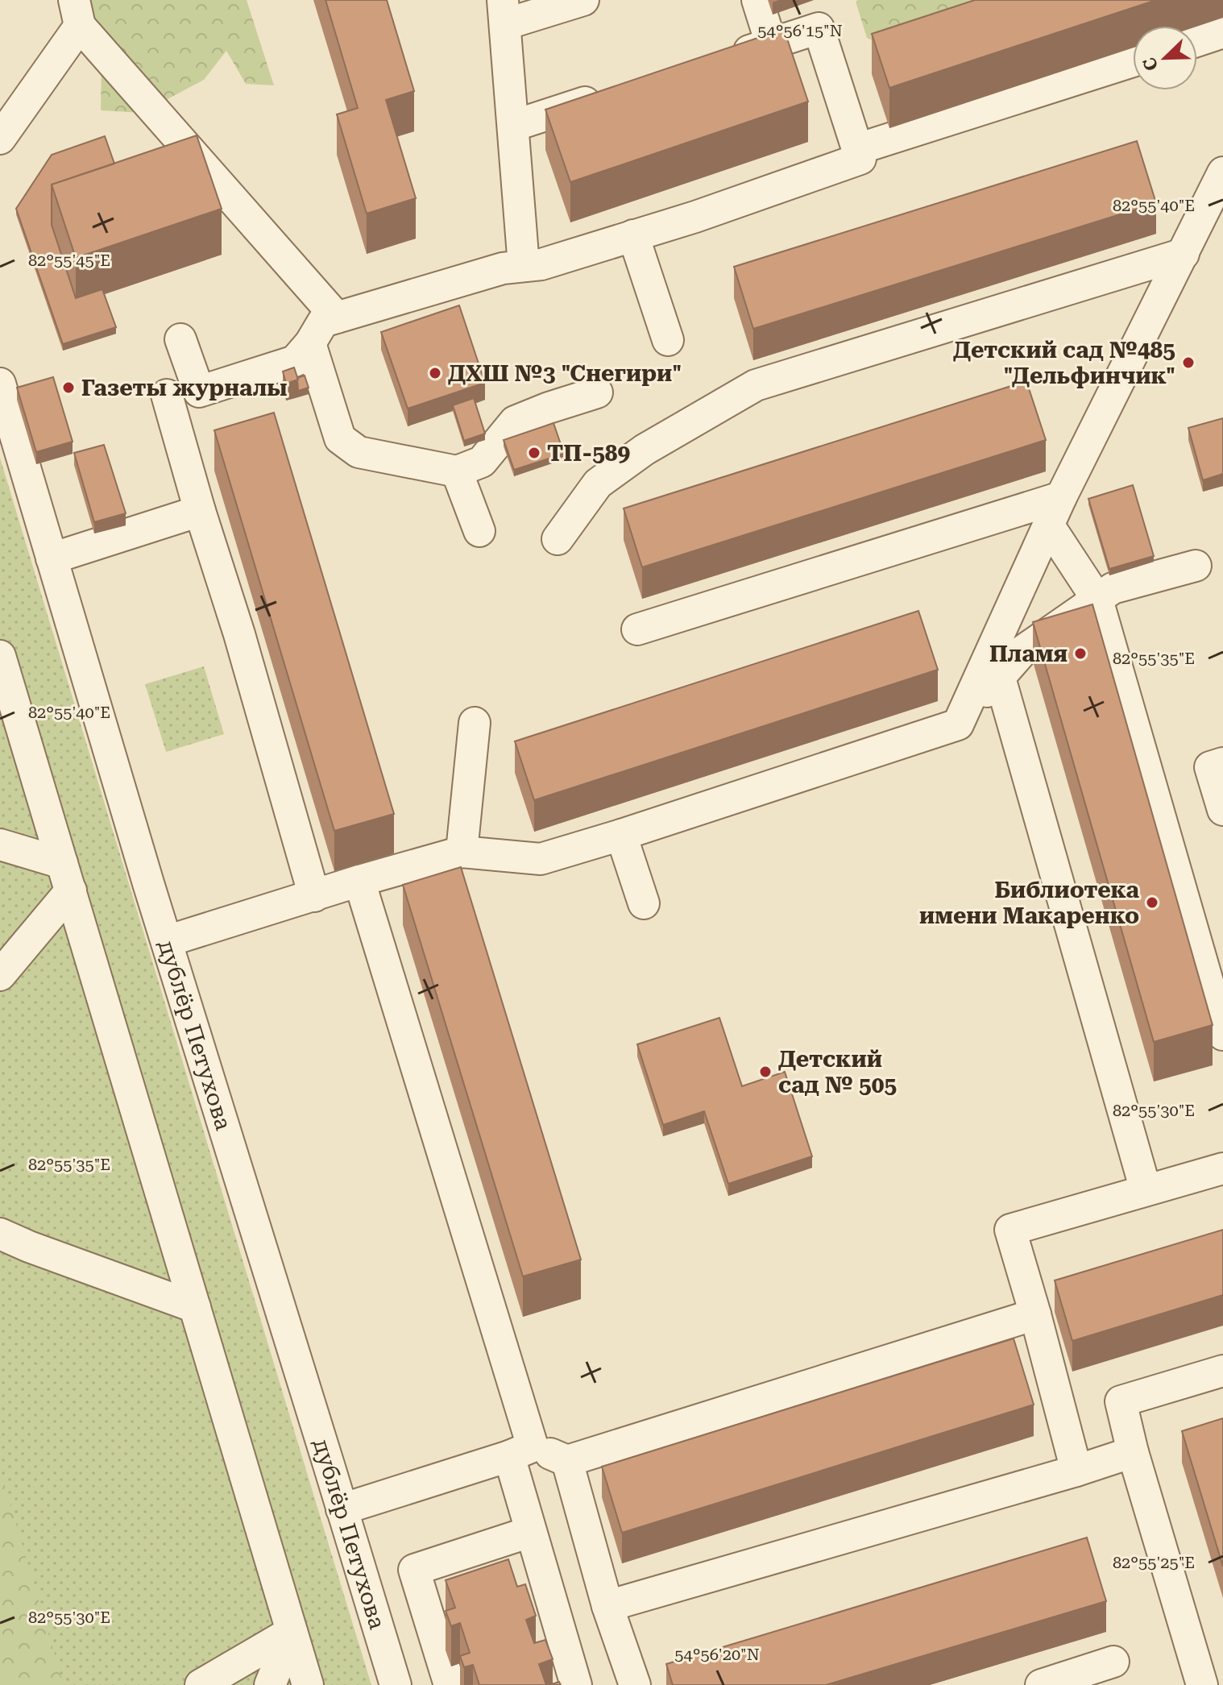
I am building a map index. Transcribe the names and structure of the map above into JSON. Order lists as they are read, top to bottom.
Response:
{
  "streets": {
    "street": ["дублёр Петухова"]
  },
  "places": [
    "Детский сад №485 \"Дельфинчик\"",
    "ДХШ №3 \"Снегири\"",
    "Газеты журналы",
    "ТП-589",
    "Пламя",
    "Библиотека имени Макаренко",
    "Детский сад № 505"
  ],
  "north": "bottom left",
  "coordinates": [
    "54°56'15\"N",
    "82°55'40\"E",
    "82°55'45\"E",
    "82°55'35\"E",
    "82°55'30\"E",
    "82°55'25\"E",
    "54°56'20\"N"
  ]
}
